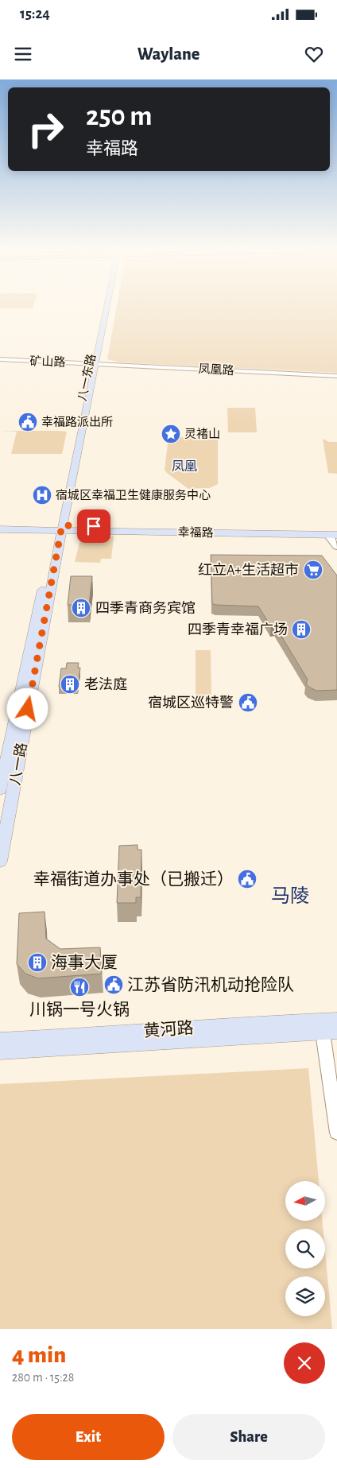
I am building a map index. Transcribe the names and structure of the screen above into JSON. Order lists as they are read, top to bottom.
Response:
{
  "streets": {
    "main road": [
      "八一东路",
      "幸福路",
      "八一路",
      "黄河路"
    ],
    "street": ["矿山路", "凤凰路"]
  },
  "crossings": [
    ["矿山路", "凤凰路"],
    ["矿山路", "八一东路"],
    ["凤凰路", "八一东路"],
    ["八一东路", "幸福路"],
    ["八一东路", "八一路"],
    ["幸福路", "八一路"]
  ],
  "districts": ["凤凰", "马陵"],
  "places": {
    "public building": [
      "幸福路派出所",
      "宿城区巡特警",
      "幸福街道办事处（已搬迁）",
      "江苏省防汛机动抢险队"
    ],
    "place": ["灵褚山"],
    "hospital": ["宿城区幸福卫生健康服务中心"],
    "supermarket": ["红立A+生活超市"],
    "building": [
      "四季青商务宾馆",
      "四季青幸福广场",
      "老法庭",
      "海事大厦"
    ],
    "restaurant": ["川锅一号火锅"]
  },
  "north": "left",
  "page": {
    "status": "15:24",
    "header": "Waylane",
    "turn": ["250 m", "幸福路"],
    "heading": ["4 min", "280 m · 15:28"],
    "buttons": ["Exit", "Share"]
  }
}
